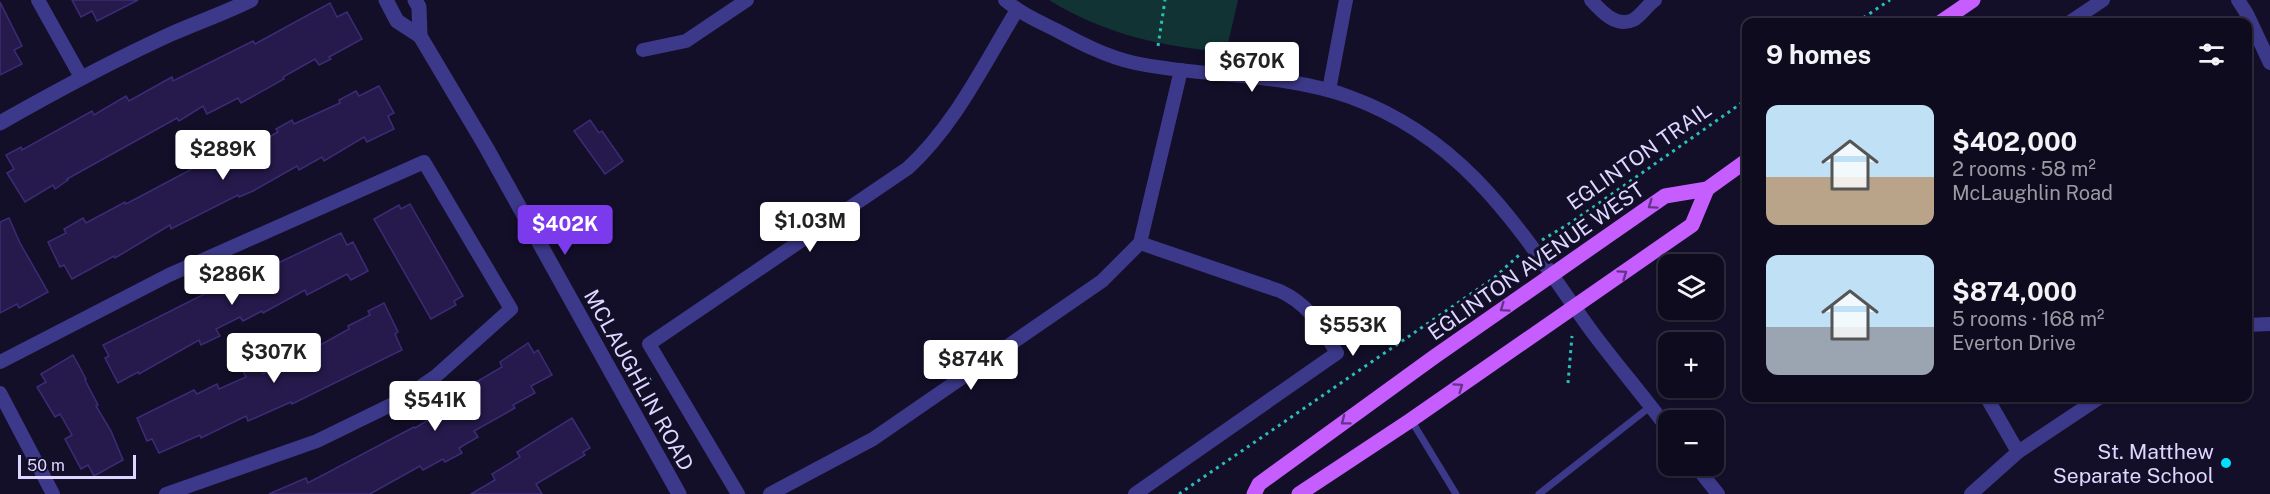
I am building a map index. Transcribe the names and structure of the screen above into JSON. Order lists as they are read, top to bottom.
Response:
{
  "streets": {
    "main road": ["EGLINTON AVENUE WEST"],
    "street": ["MCLAUGHLIN ROAD"],
    "path": ["EGLINTON TRAIL"]
  },
  "places": ["St. Matthew Separate School"],
  "scale_bar": "50 m",
  "page": {
    "heading": "9 homes",
    "price": [
      "$670K",
      "$289K",
      "$1.03M",
      "$402K",
      "$286K",
      "$553K",
      "$307K",
      "$874K",
      "$541K"
    ],
    "list": [
      {
        "name": "$402,000",
        "note": "2 rooms · 58 m² · McLaughlin Road"
      },
      {
        "name": "$874,000",
        "note": "5 rooms · 168 m² · Everton Drive"
      }
    ],
    "map_buttons": ["+", "−"],
    "scale": "50 m"
  }
}
